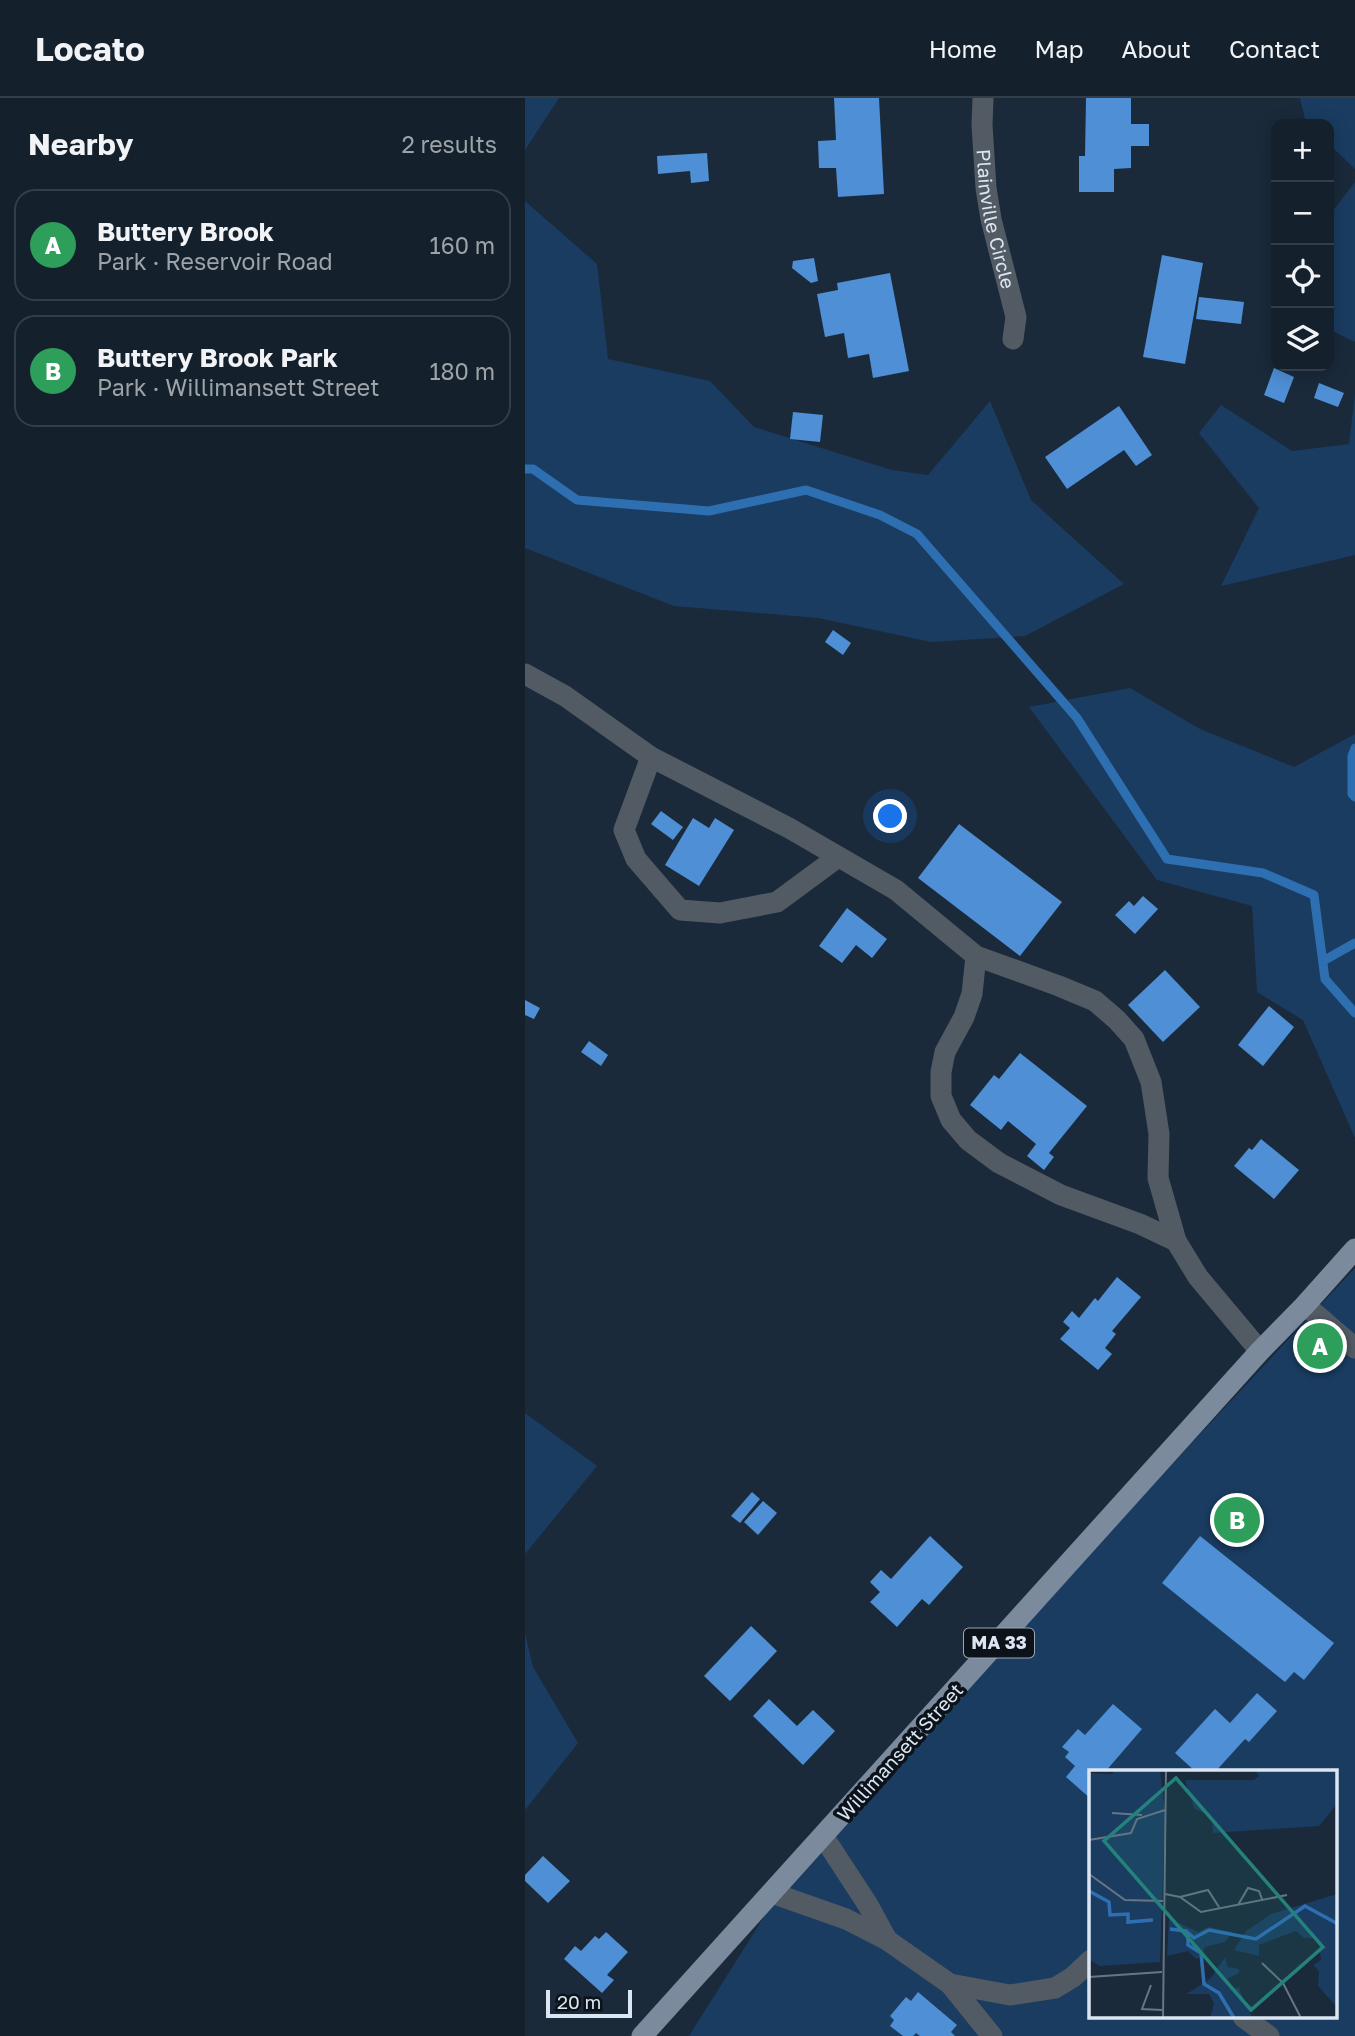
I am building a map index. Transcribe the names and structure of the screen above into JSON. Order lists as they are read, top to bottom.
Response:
{
  "streets": {
    "main road": ["MA 33", "Willimansett Street"],
    "street": ["Plainville Circle"]
  },
  "scale_bar": "20 m",
  "page": {
    "header": "Locato",
    "nav": [
      "Home",
      "Map",
      "About",
      "Contact"
    ],
    "heading": ["Nearby", "2 results"],
    "map_buttons": ["+", "−"],
    "list": [
      {
        "mark": "A",
        "name": "Buttery Brook",
        "note": "Park · Reservoir Road",
        "value": "160 m"
      },
      {
        "mark": "B",
        "name": "Buttery Brook Park",
        "note": "Park · Willimansett Street",
        "value": "180 m"
      }
    ],
    "pins": ["A", "B"],
    "scale": "20 m"
  }
}
